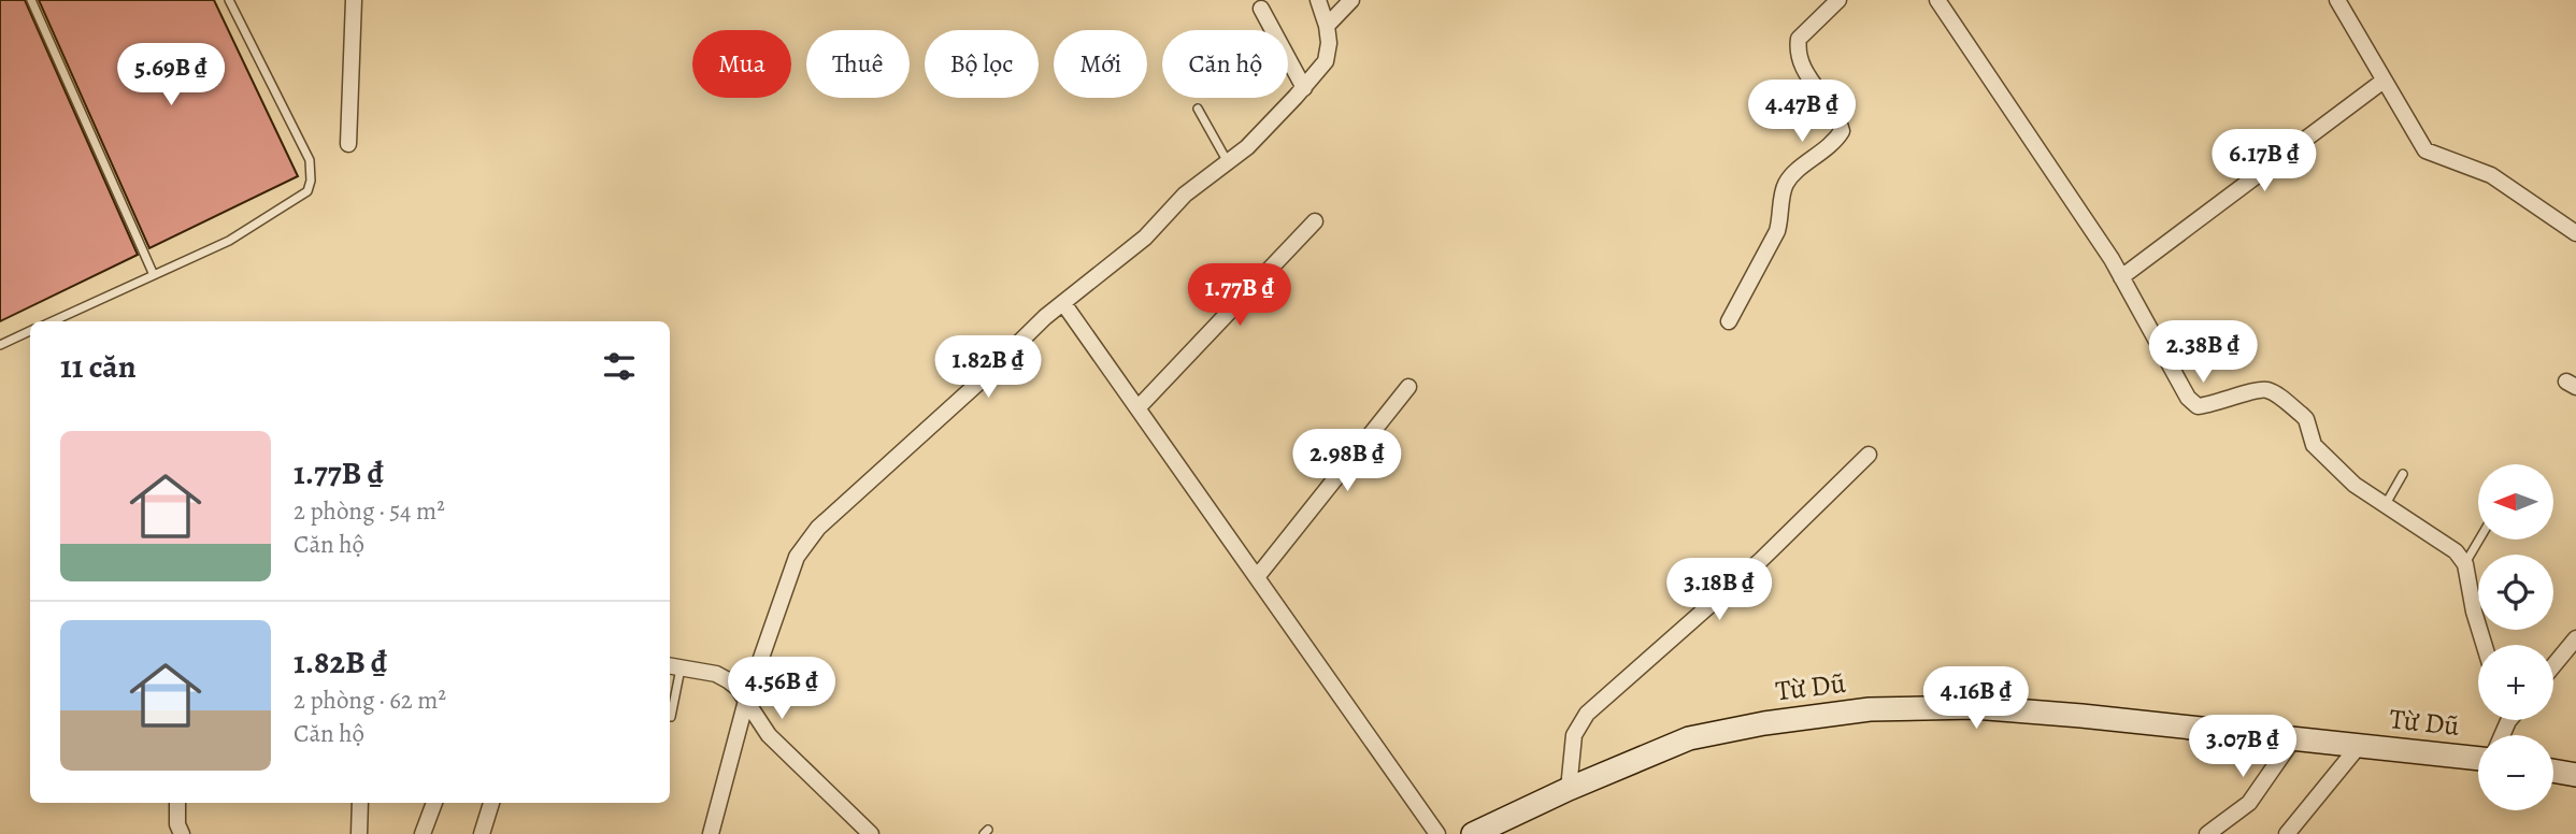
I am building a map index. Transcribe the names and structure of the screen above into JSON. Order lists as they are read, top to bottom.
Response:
{
  "streets": {
    "main road": ["Từ Dũ"]
  },
  "north": "left",
  "page": {
    "chip": [
      "Mua",
      "Thuê",
      "Bộ lọc",
      "Mới",
      "Căn hộ"
    ],
    "price": [
      "5.69B ₫",
      "4.47B ₫",
      "6.17B ₫",
      "1.77B ₫",
      "2.38B ₫",
      "1.82B ₫",
      "2.98B ₫",
      "3.18B ₫",
      "4.56B ₫",
      "4.16B ₫",
      "3.07B ₫"
    ],
    "heading": "11 căn",
    "list": [
      {
        "name": "1.77B ₫",
        "note": "2 phòng · 54 m² · Căn hộ"
      },
      {
        "name": "1.82B ₫",
        "note": "2 phòng · 62 m² · Căn hộ"
      }
    ],
    "map_buttons": ["+", "−"]
  }
}
